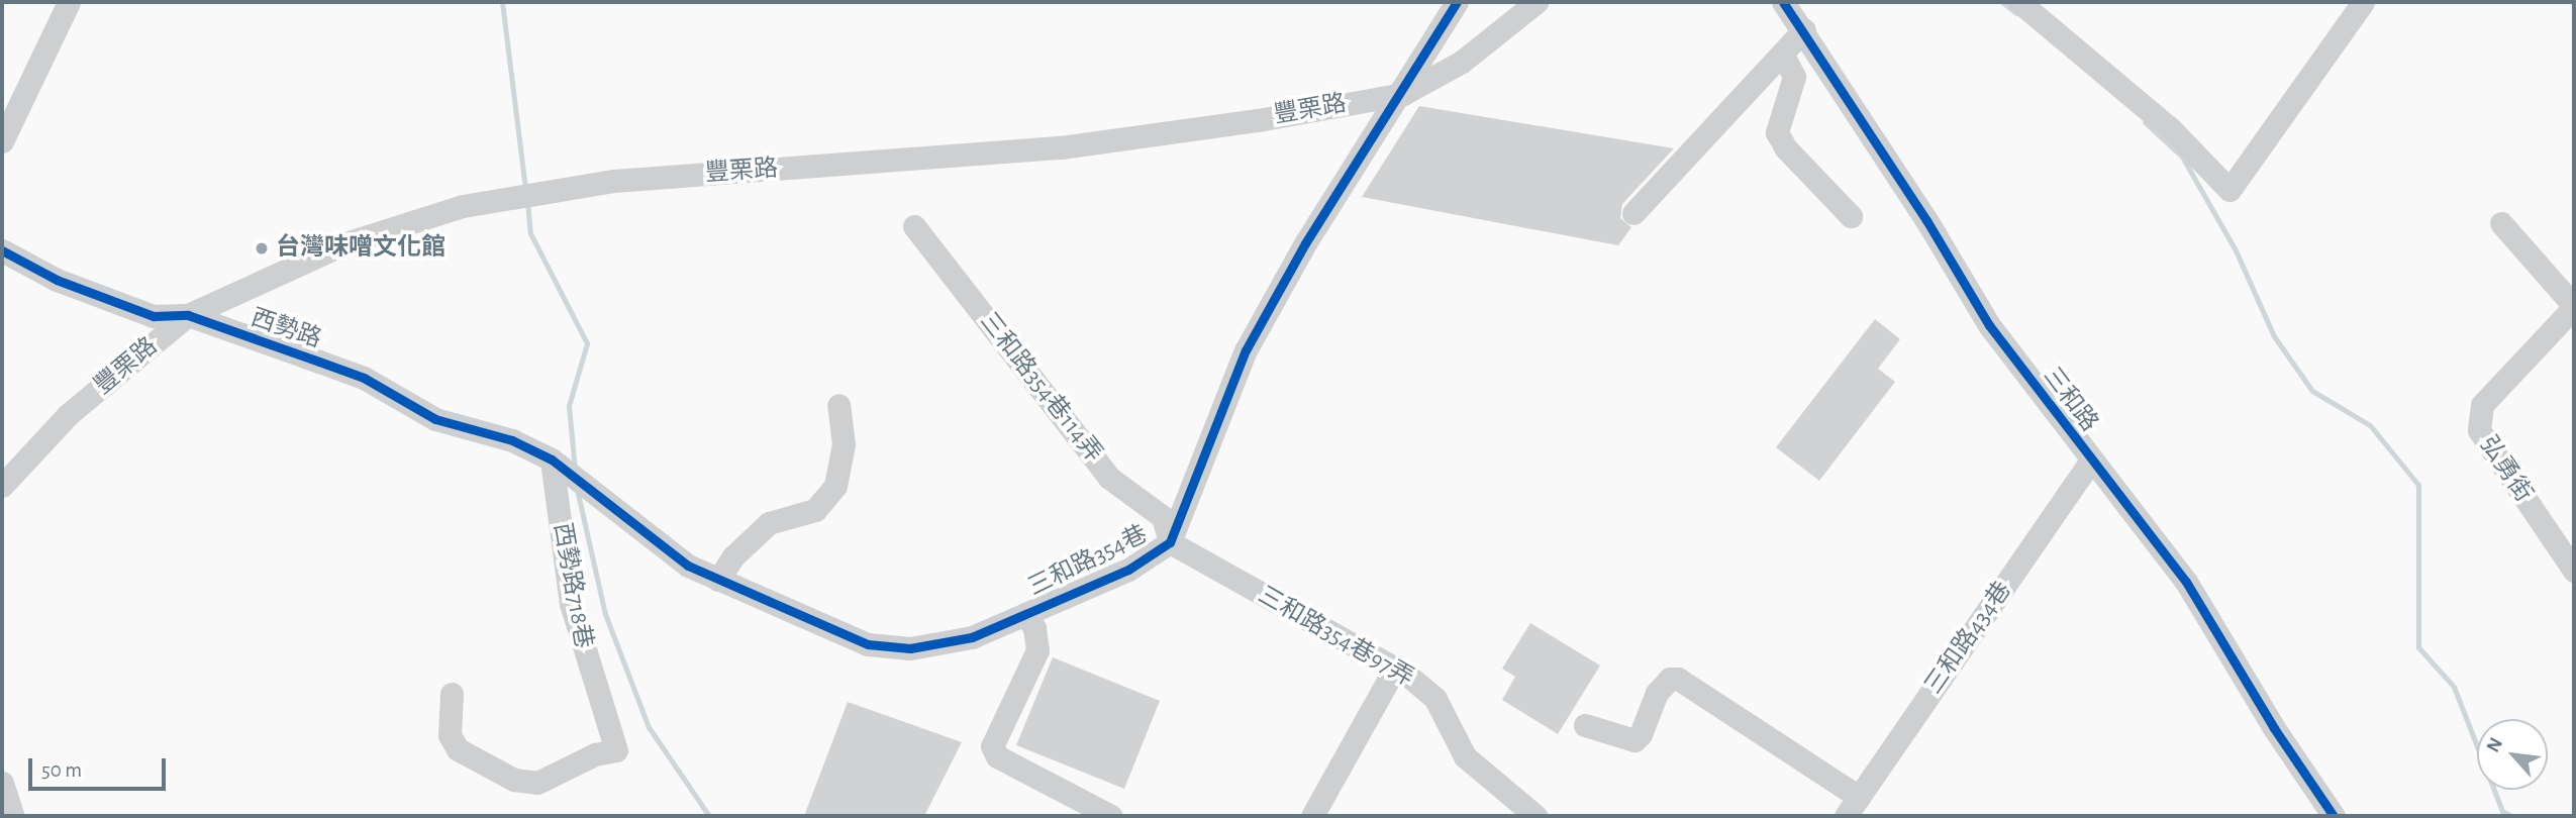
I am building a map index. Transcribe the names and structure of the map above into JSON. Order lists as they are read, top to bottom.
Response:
{
  "streets": {
    "street": [
      "豐栗路",
      "西勢路",
      "三和路354巷114弄",
      "三和路",
      "弘勇街",
      "三和路354巷",
      "西勢路718巷",
      "三和路354巷97弄",
      "三和路434巷"
    ]
  },
  "crossings": [
    ["豐栗路", "西勢路"],
    ["豐栗路", "三和路354巷"],
    ["西勢路", "三和路354巷"],
    ["西勢路", "西勢路718巷"],
    ["三和路354巷114弄", "三和路354巷"],
    ["三和路354巷114弄", "三和路354巷97弄"],
    ["三和路", "三和路434巷"],
    ["三和路354巷", "西勢路718巷"],
    ["三和路354巷", "三和路354巷97弄"]
  ],
  "places": ["台灣味噌文化館"],
  "scale_bar": "50 m",
  "north": "top left"
}
